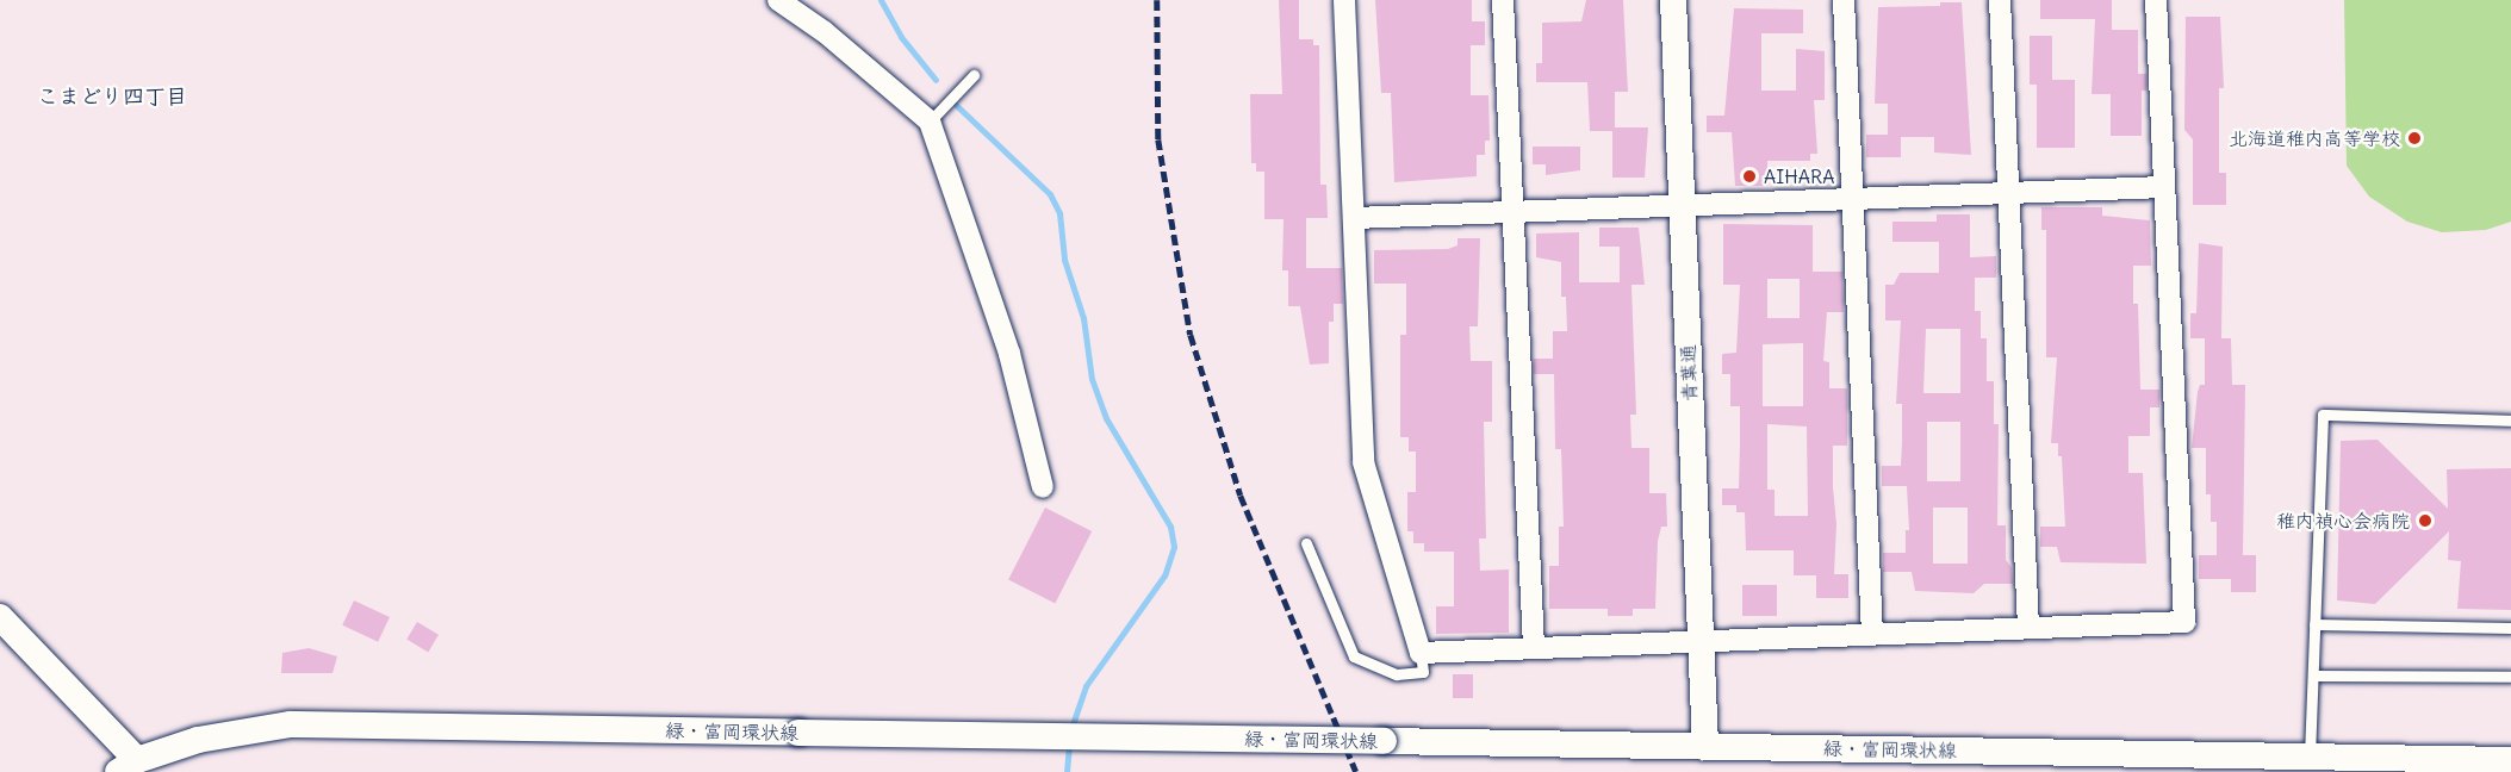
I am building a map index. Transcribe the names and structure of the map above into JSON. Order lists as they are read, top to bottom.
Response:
{
  "streets": {
    "street": ["青葉通", "緑・富岡環状線"]
  },
  "crossings": [
    ["青葉通", "緑・富岡環状線"]
  ],
  "districts": ["こまどり四丁目"],
  "places": ["北海道稚内高等学校", "AIHARA", "稚内禎心会病院"]
}
